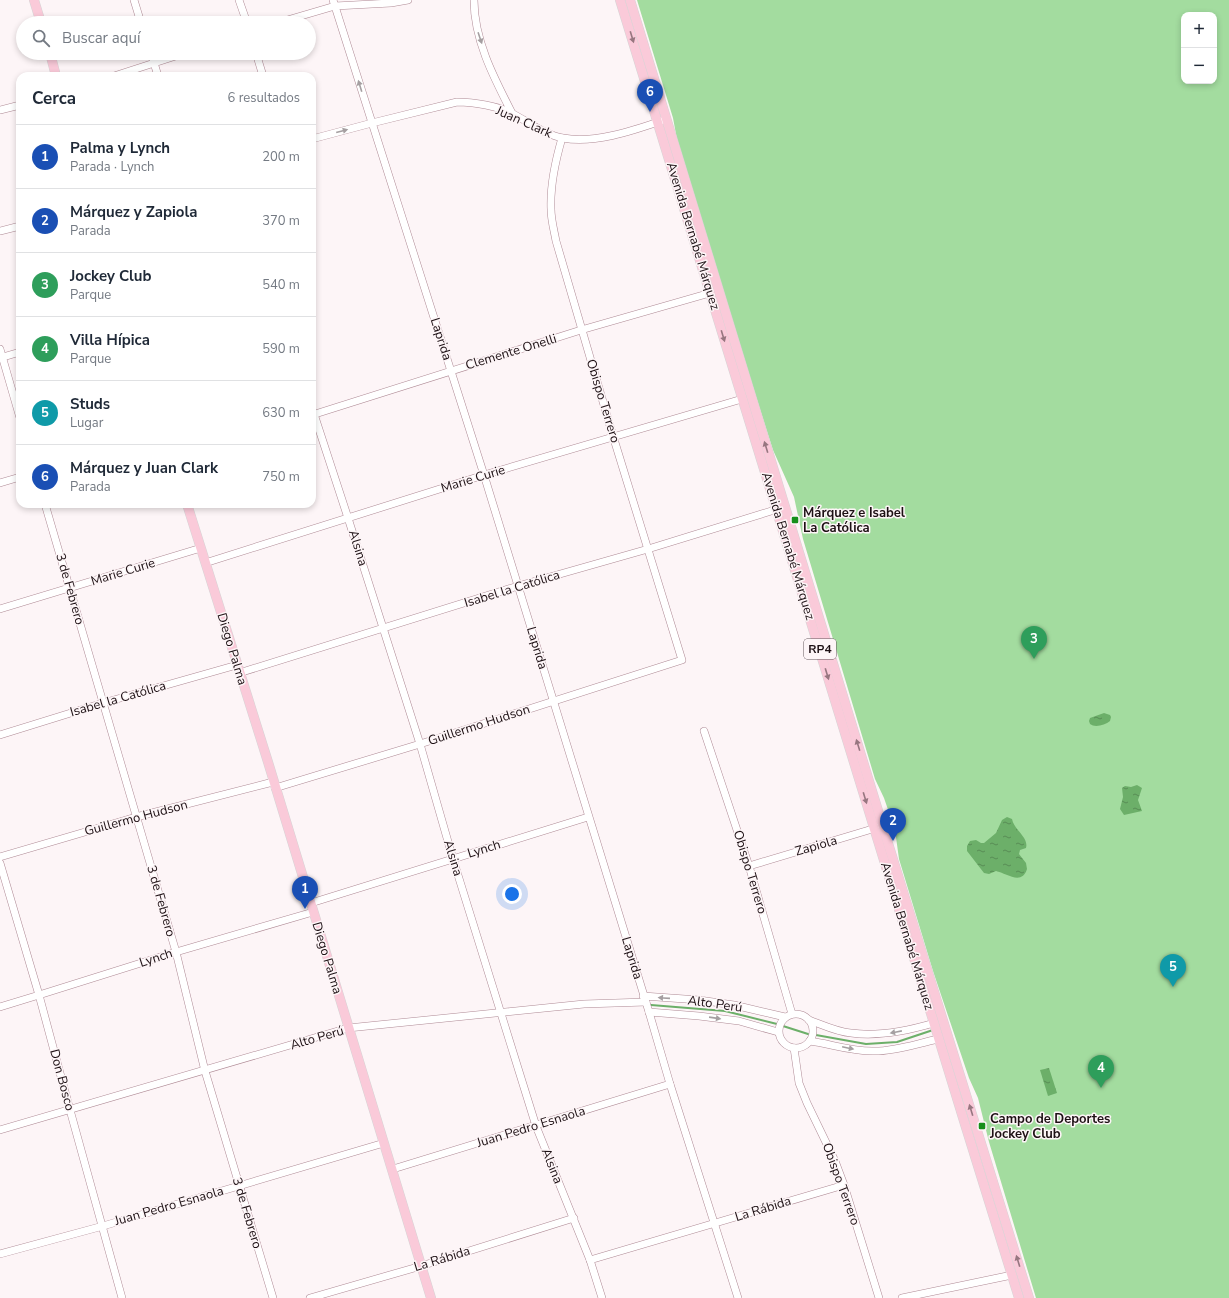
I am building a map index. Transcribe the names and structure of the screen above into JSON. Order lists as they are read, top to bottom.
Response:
{
  "streets": {
    "main road": ["Avenida Bernabé Márquez", "Diego Palma", "RP4"],
    "street": [
      "Juan Clark",
      "Laprida",
      "Clemente Onelli",
      "Obispo Terrero",
      "Marie Curie",
      "Alsina",
      "3 de Febrero",
      "Isabel la Católica",
      "Guillermo Hudson",
      "Zapiola",
      "Lynch",
      "Alto Perú",
      "Don Bosco",
      "Juan Pedro Esnaola",
      "La Rábida"
    ]
  },
  "crossings": [
    ["Juan Clark", "Avenida Bernabé Márquez"],
    ["Juan Clark", "Laprida"],
    ["Juan Clark", "Obispo Terrero"],
    ["Avenida Bernabé Márquez", "Clemente Onelli"],
    ["Avenida Bernabé Márquez", "Marie Curie"],
    ["Avenida Bernabé Márquez", "Isabel la Católica"],
    ["Avenida Bernabé Márquez", "Zapiola"],
    ["Laprida", "Clemente Onelli"],
    ["Laprida", "Marie Curie"],
    ["Laprida", "Isabel la Católica"],
    ["Laprida", "Guillermo Hudson"],
    ["Laprida", "Lynch"],
    ["Laprida", "Alto Perú"],
    ["Laprida", "Juan Pedro Esnaola"],
    ["Laprida", "La Rábida"],
    ["Clemente Onelli", "Obispo Terrero"],
    ["Obispo Terrero", "Marie Curie"],
    ["Obispo Terrero", "Isabel la Católica"],
    ["Obispo Terrero", "Guillermo Hudson"],
    ["Obispo Terrero", "Zapiola"],
    ["Obispo Terrero", "Alto Perú"],
    ["Obispo Terrero", "La Rábida"],
    ["Marie Curie", "Alsina"],
    ["Marie Curie", "3 de Febrero"],
    ["Marie Curie", "Diego Palma"],
    ["Alsina", "Isabel la Católica"],
    ["Alsina", "Guillermo Hudson"],
    ["Alsina", "Lynch"],
    ["Alsina", "Alto Perú"],
    ["Alsina", "Juan Pedro Esnaola"],
    ["Alsina", "La Rábida"],
    ["3 de Febrero", "Isabel la Católica"],
    ["3 de Febrero", "Guillermo Hudson"],
    ["3 de Febrero", "Lynch"],
    ["3 de Febrero", "Alto Perú"],
    ["3 de Febrero", "Juan Pedro Esnaola"],
    ["Isabel la Católica", "Diego Palma"],
    ["Diego Palma", "Guillermo Hudson"],
    ["Diego Palma", "Lynch"],
    ["Diego Palma", "Alto Perú"],
    ["Diego Palma", "Juan Pedro Esnaola"],
    ["Diego Palma", "La Rábida"],
    ["Lynch", "Don Bosco"],
    ["Alto Perú", "Don Bosco"],
    ["Don Bosco", "Juan Pedro Esnaola"]
  ],
  "places": {
    "transit": ["Márquez e Isabel La Católica", "Campo de Deportes Jockey Club"]
  },
  "page": {
    "map_buttons": ["+", "−"],
    "search": "Buscar aquí",
    "heading": ["Cerca", "6 resultados"],
    "pins": [
      "6",
      "3",
      "2",
      "1",
      "5",
      "4"
    ],
    "list": [
      {
        "mark": "1",
        "name": "Palma y Lynch",
        "note": "Parada · Lynch",
        "value": "200 m"
      },
      {
        "mark": "2",
        "name": "Márquez y Zapiola",
        "note": "Parada",
        "value": "370 m"
      },
      {
        "mark": "3",
        "name": "Jockey Club",
        "note": "Parque",
        "value": "540 m"
      },
      {
        "mark": "4",
        "name": "Villa Hípica",
        "note": "Parque",
        "value": "590 m"
      },
      {
        "mark": "5",
        "name": "Studs",
        "note": "Lugar",
        "value": "630 m"
      },
      {
        "mark": "6",
        "name": "Márquez y Juan Clark",
        "note": "Parada",
        "value": "750 m"
      }
    ]
  }
}
